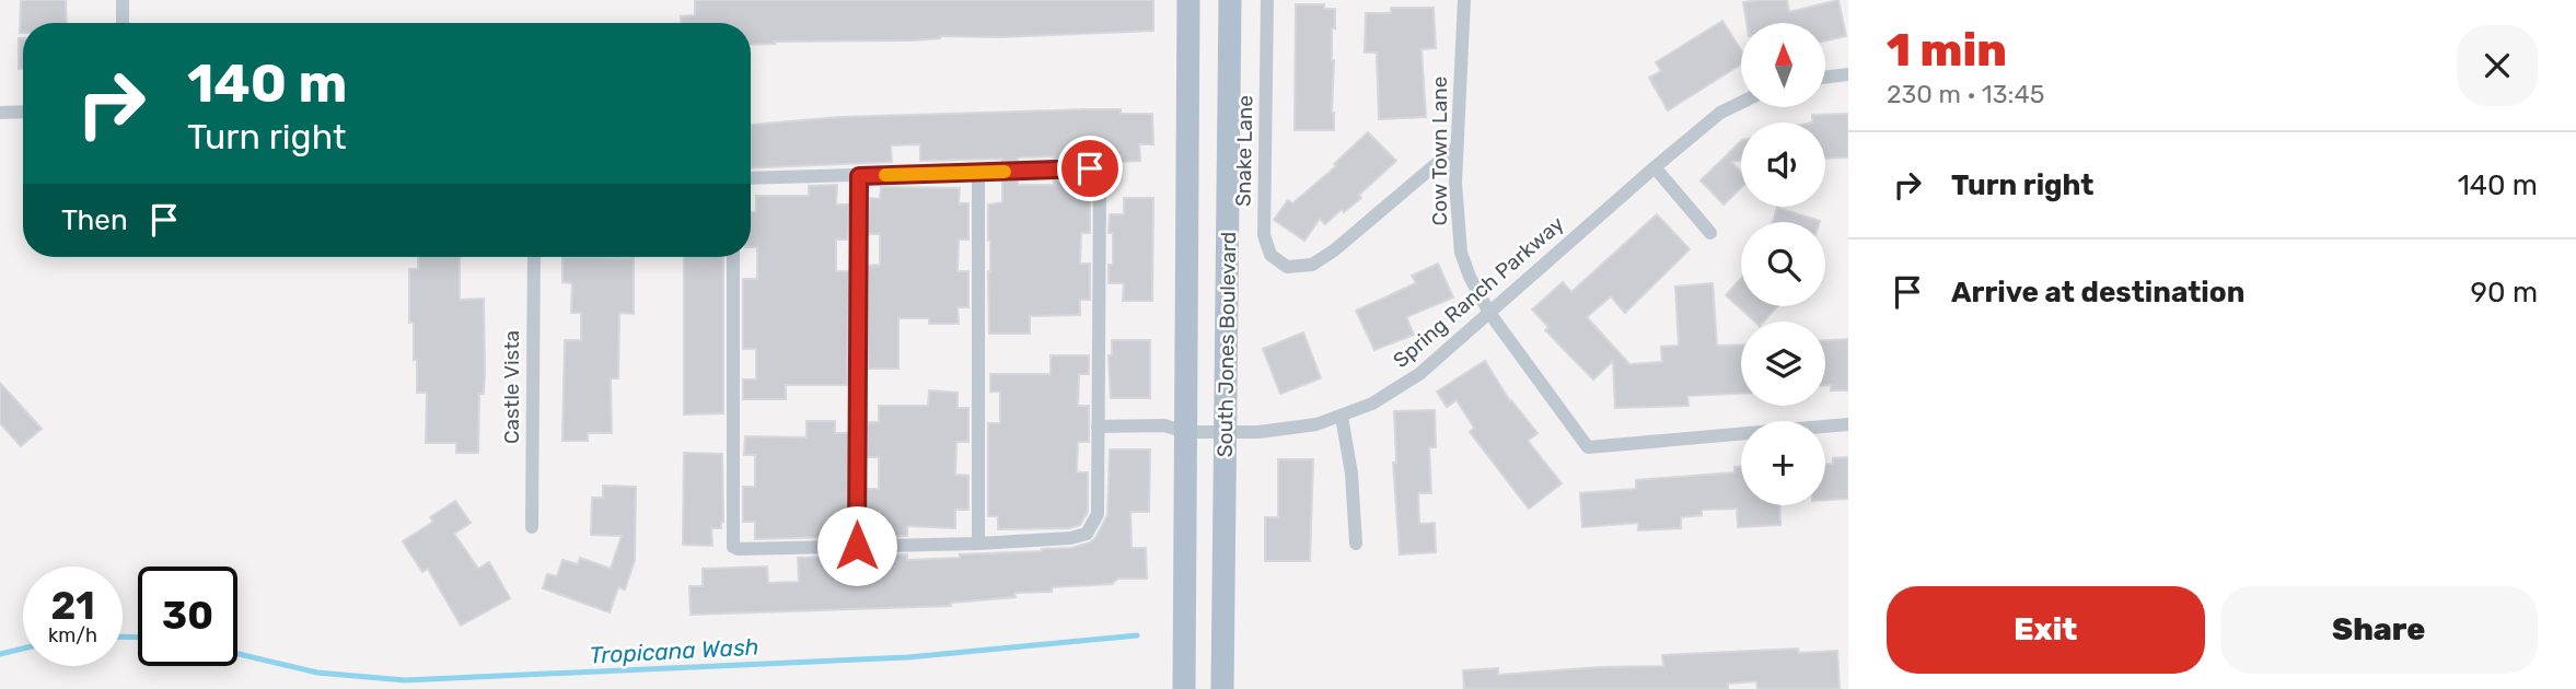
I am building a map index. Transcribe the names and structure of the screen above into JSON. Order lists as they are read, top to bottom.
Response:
{
  "streets": {
    "main road": ["South Jones Boulevard"],
    "street": [
      "Snake Lane",
      "Cow Town Lane",
      "Spring Ranch Parkway",
      "Castle Vista"
    ]
  },
  "crossings": [
    ["Snake Lane", "Cow Town Lane"],
    ["Cow Town Lane", "Spring Ranch Parkway"],
    ["Spring Ranch Parkway", "South Jones Boulevard"]
  ],
  "water": ["Tropicana Wash"],
  "north": "top",
  "page": {
    "heading": ["1 min", "230 m · 13:45"],
    "map_buttons": "+",
    "turn": ["140 m", "Turn right"],
    "list": [
      {
        "name": "Turn right",
        "value": "140 m"
      },
      {
        "name": "Arrive at destination",
        "value": "90 m"
      }
    ],
    "then": "Then",
    "speed": "21 km/h",
    "limit": "30",
    "buttons": ["Exit", "Share"]
  }
}
